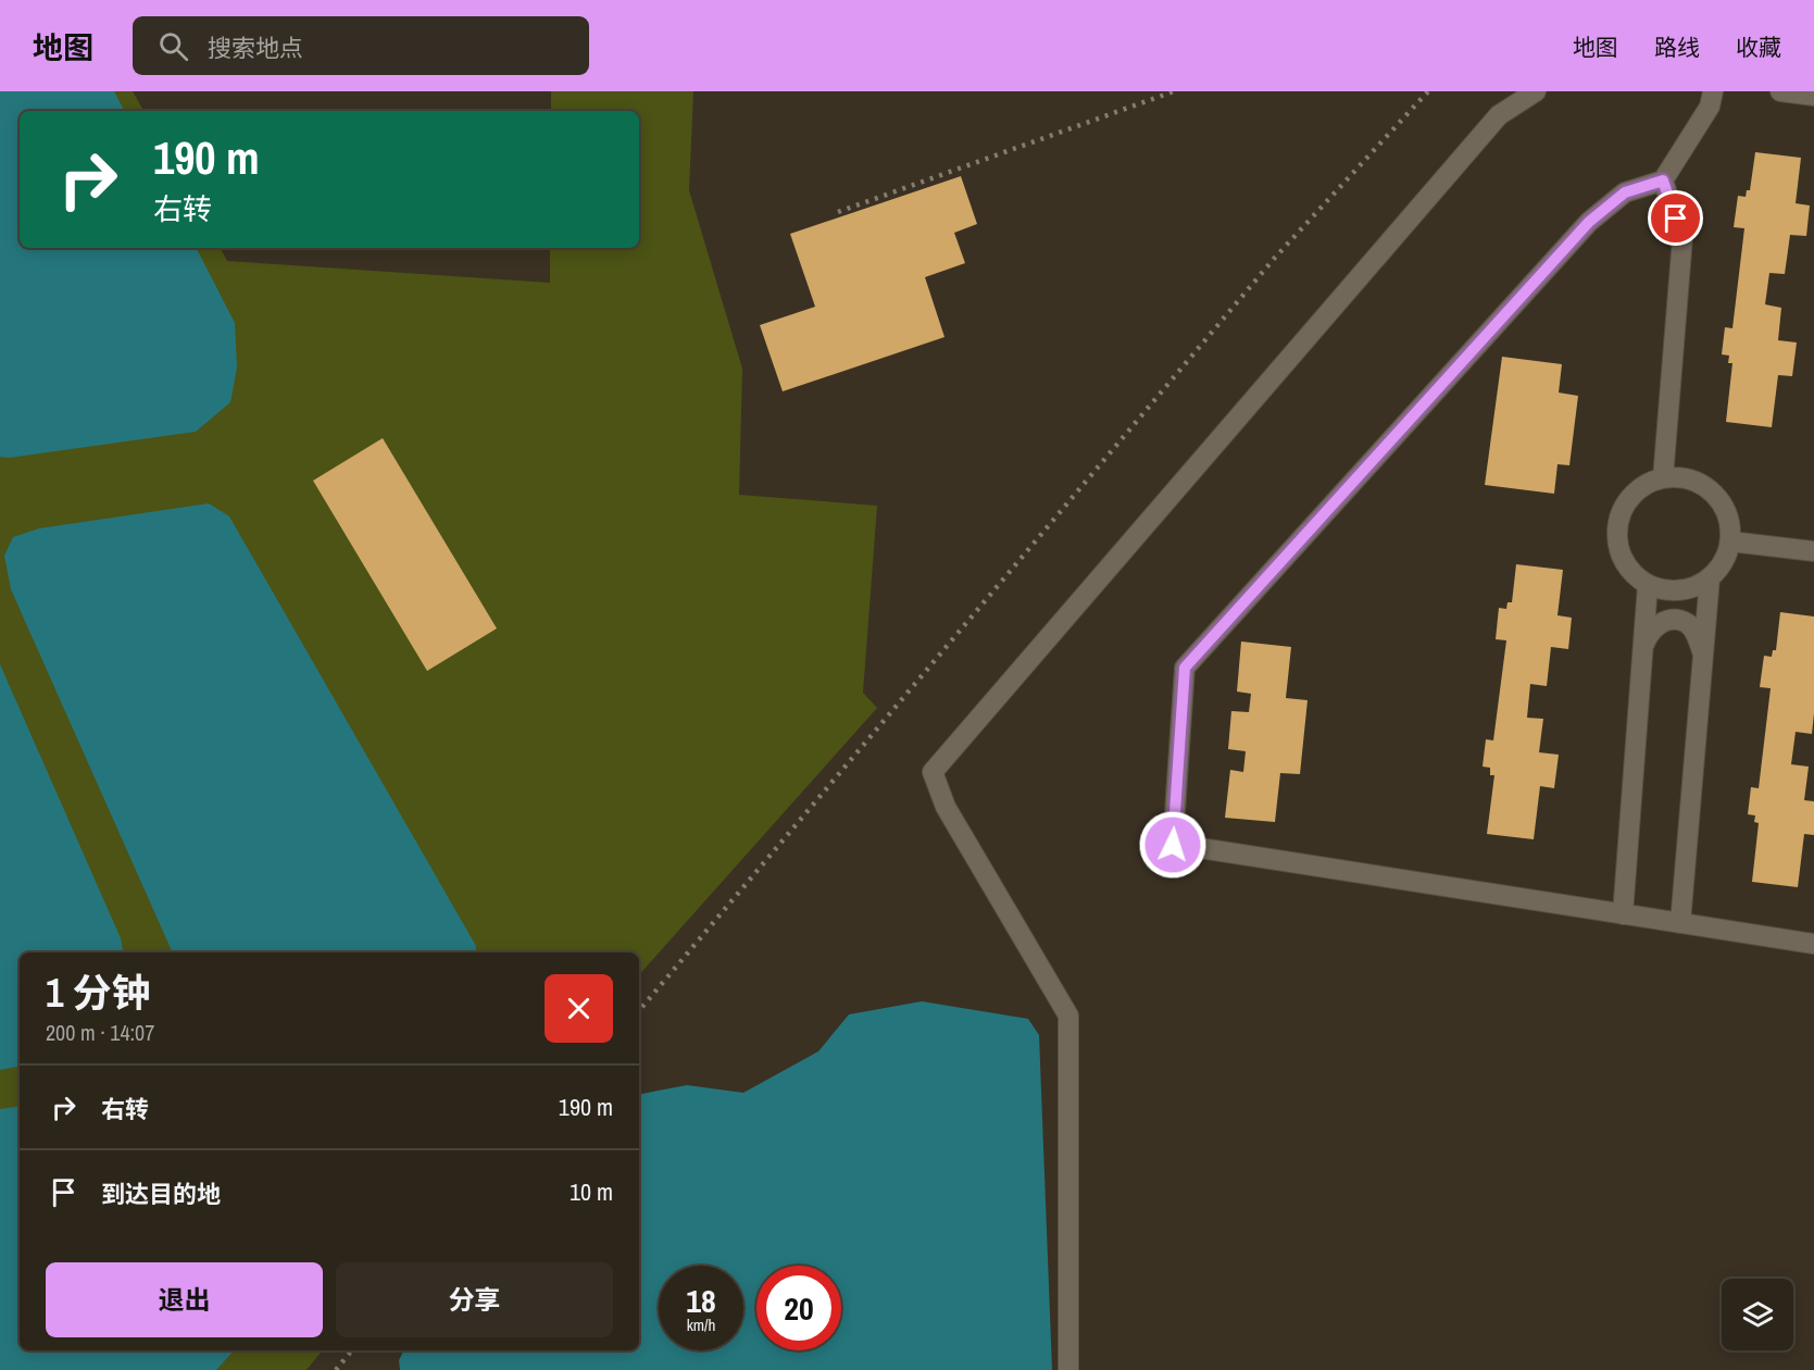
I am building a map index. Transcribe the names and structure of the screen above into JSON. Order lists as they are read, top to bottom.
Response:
{
  "page": {
    "header": "地图",
    "search": "搜索地点",
    "nav": ["地图", "路线", "收藏"],
    "turn": ["190 m", "右转"],
    "heading": ["1 分钟", "200 m · 14:07"],
    "list": [
      {
        "name": "右转",
        "value": "190 m"
      },
      {
        "name": "到达目的地",
        "value": "10 m"
      }
    ],
    "buttons": ["退出", "分享"],
    "speed": "18 km/h",
    "limit": "20"
  }
}
